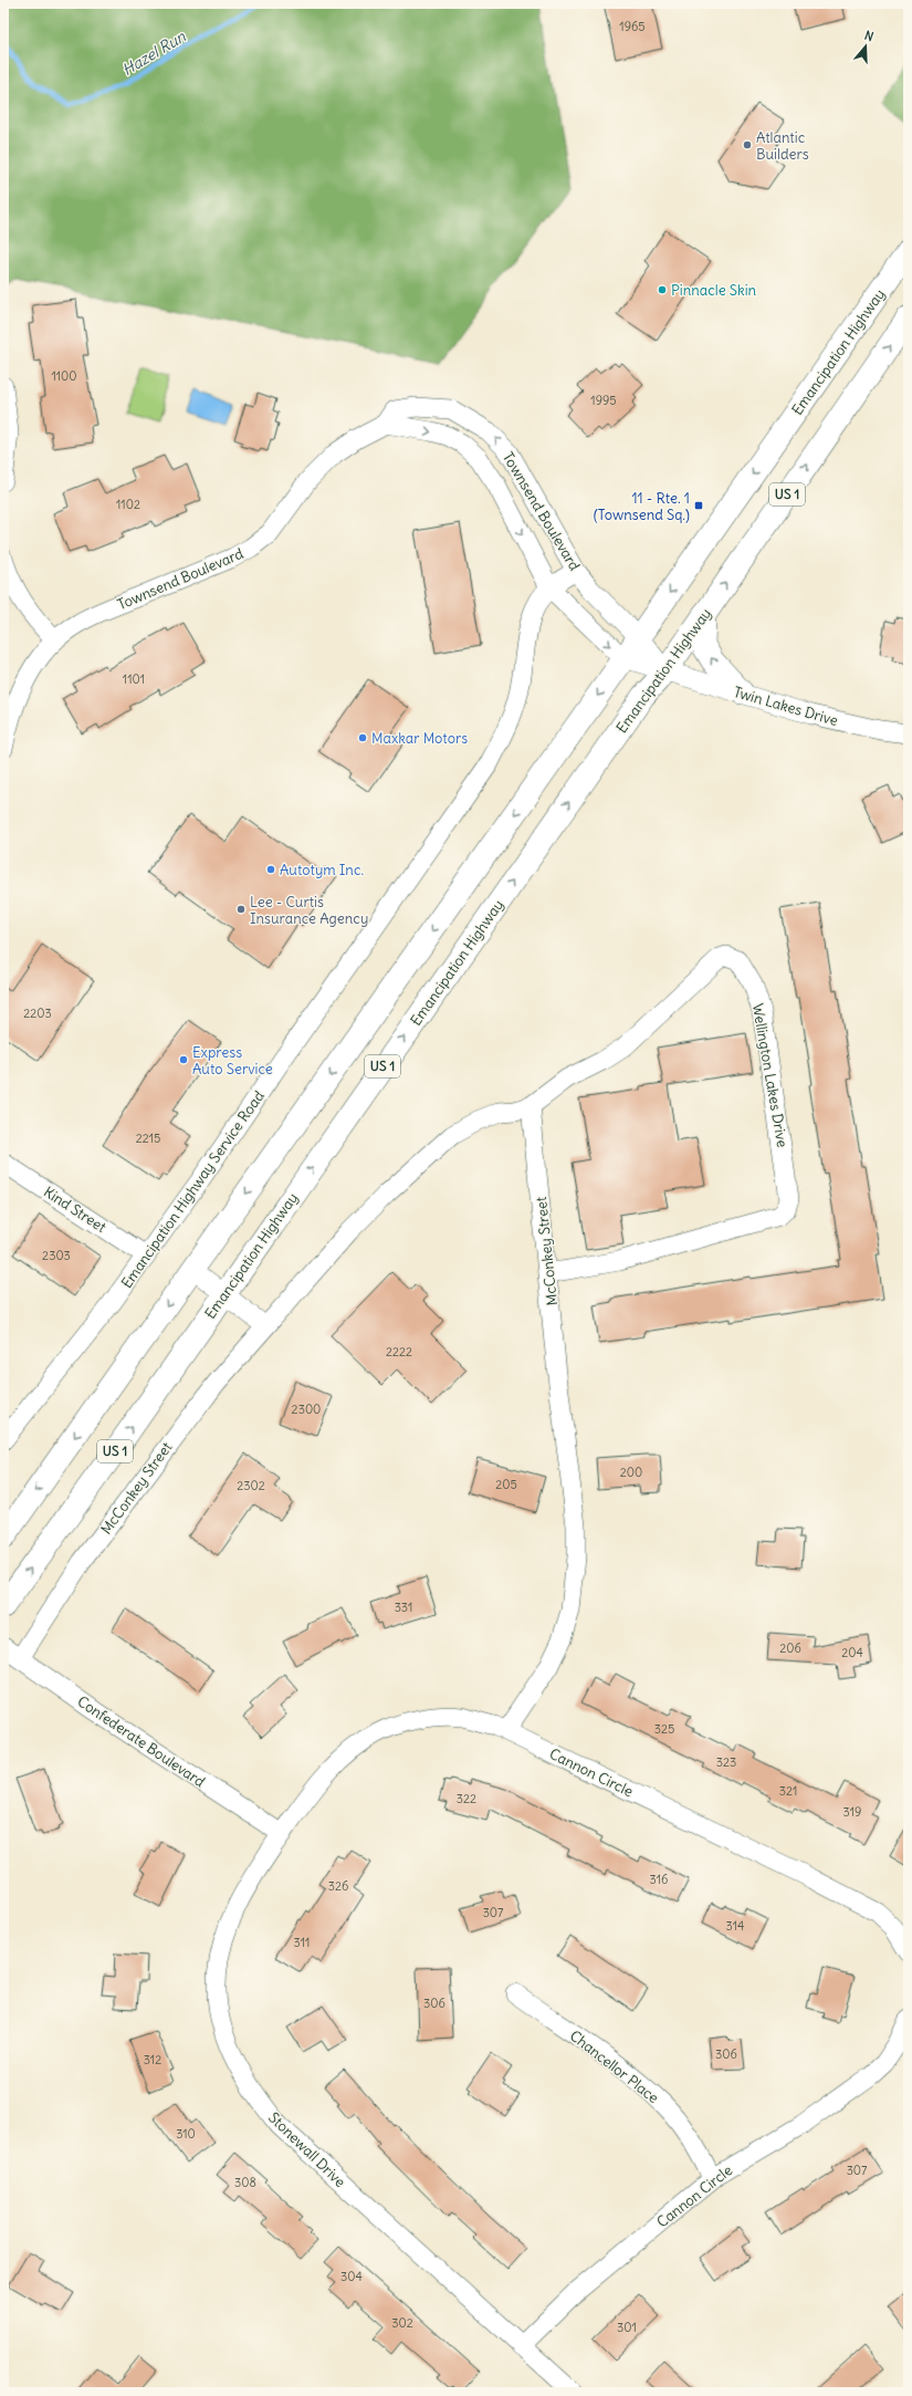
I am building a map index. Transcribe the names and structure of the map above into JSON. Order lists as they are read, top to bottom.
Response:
{
  "streets": {
    "main road": ["Emancipation Highway", "US 1"],
    "street": [
      "Townsend Boulevard",
      "Twin Lakes Drive",
      "Wellington Lakes Drive",
      "Emancipation Highway Service Road",
      "Kind Street",
      "McConkey Street",
      "Confederate Boulevard",
      "Cannon Circle",
      "Chancellor Place",
      "Stonewall Drive"
    ]
  },
  "crossings": [
    ["Emancipation Highway", "Townsend Boulevard"],
    ["Emancipation Highway", "Twin Lakes Drive"],
    ["Townsend Boulevard", "Twin Lakes Drive"],
    ["Townsend Boulevard", "Emancipation Highway Service Road"],
    ["Wellington Lakes Drive", "McConkey Street"],
    ["Emancipation Highway Service Road", "Kind Street"],
    ["McConkey Street", "Confederate Boulevard"],
    ["McConkey Street", "Cannon Circle"],
    ["Confederate Boulevard", "Cannon Circle"],
    ["Confederate Boulevard", "Stonewall Drive"],
    ["Cannon Circle", "Chancellor Place"],
    ["Cannon Circle", "Stonewall Drive"]
  ],
  "water": ["Hazel Run"],
  "places": {
    "other": [
      "Atlantic Builders",
      "Pinnacle Skin",
      "Maxkar Motors",
      "Autotym Inc.",
      "Lee - Curtis Insurance Agency",
      "Express Auto Service"
    ],
    "transit": ["11 - Rte. 1 (Townsend Sq.)"]
  },
  "house_numbers": [
    "1965",
    "1100",
    "1995",
    "1102",
    "1101",
    "2203",
    "2215",
    "2303",
    "2222",
    "2300",
    "200",
    "205",
    "2302",
    "331",
    "206",
    "204",
    "325",
    "323",
    "321",
    "322",
    "319",
    "316",
    "326",
    "307",
    "314",
    "311",
    "306",
    "306",
    "312",
    "310",
    "307",
    "308",
    "304",
    "302",
    "301"
  ],
  "north": "top"
}
